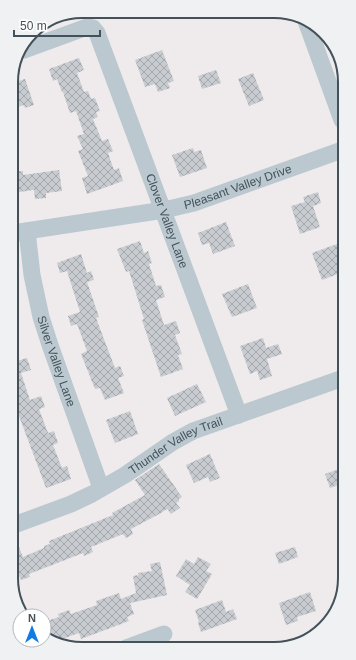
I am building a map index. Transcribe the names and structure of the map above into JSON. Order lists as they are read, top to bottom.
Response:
{
  "streets": {
    "street": [
      "Pleasant Valley Drive",
      "Clover Valley Lane",
      "Silver Valley Lane",
      "Thunder Valley Trail"
    ]
  },
  "crossings": [
    ["Pleasant Valley Drive", "Clover Valley Lane"],
    ["Pleasant Valley Drive", "Silver Valley Lane"],
    ["Clover Valley Lane", "Thunder Valley Trail"],
    ["Silver Valley Lane", "Thunder Valley Trail"]
  ],
  "scale_bar": "50 m",
  "north": "top"
}
